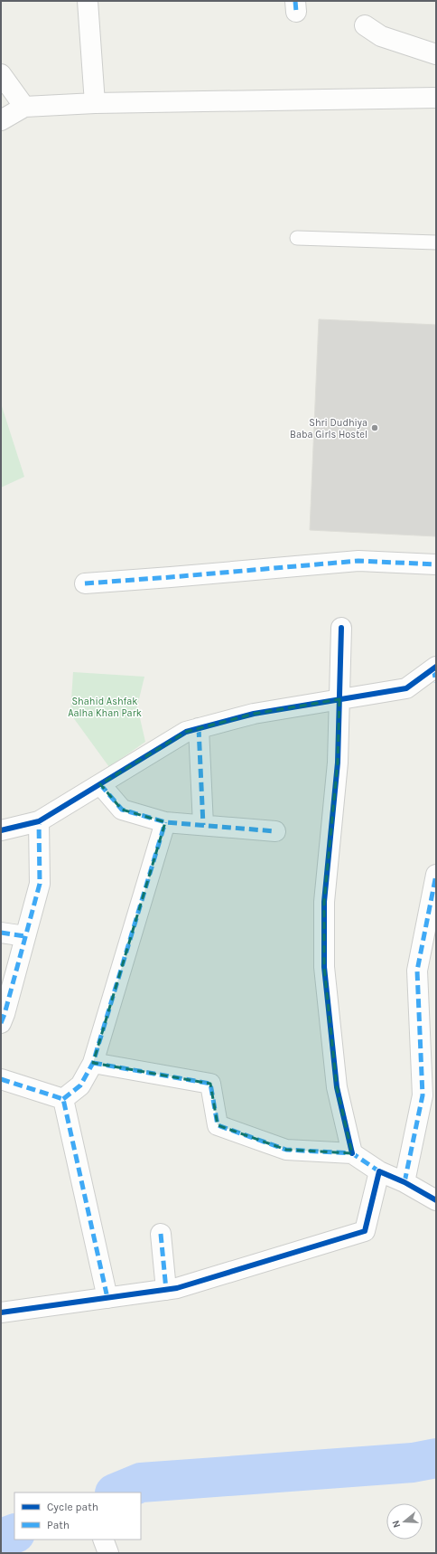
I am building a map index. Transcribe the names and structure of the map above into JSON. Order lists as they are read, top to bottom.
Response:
{
  "parks": ["Shahid Ashfak Aalha Khan Park"],
  "places": ["Shri Dudhiya Baba Girls Hostel"],
  "legend": ["Cycle path", "Path"],
  "north": "left"
}
